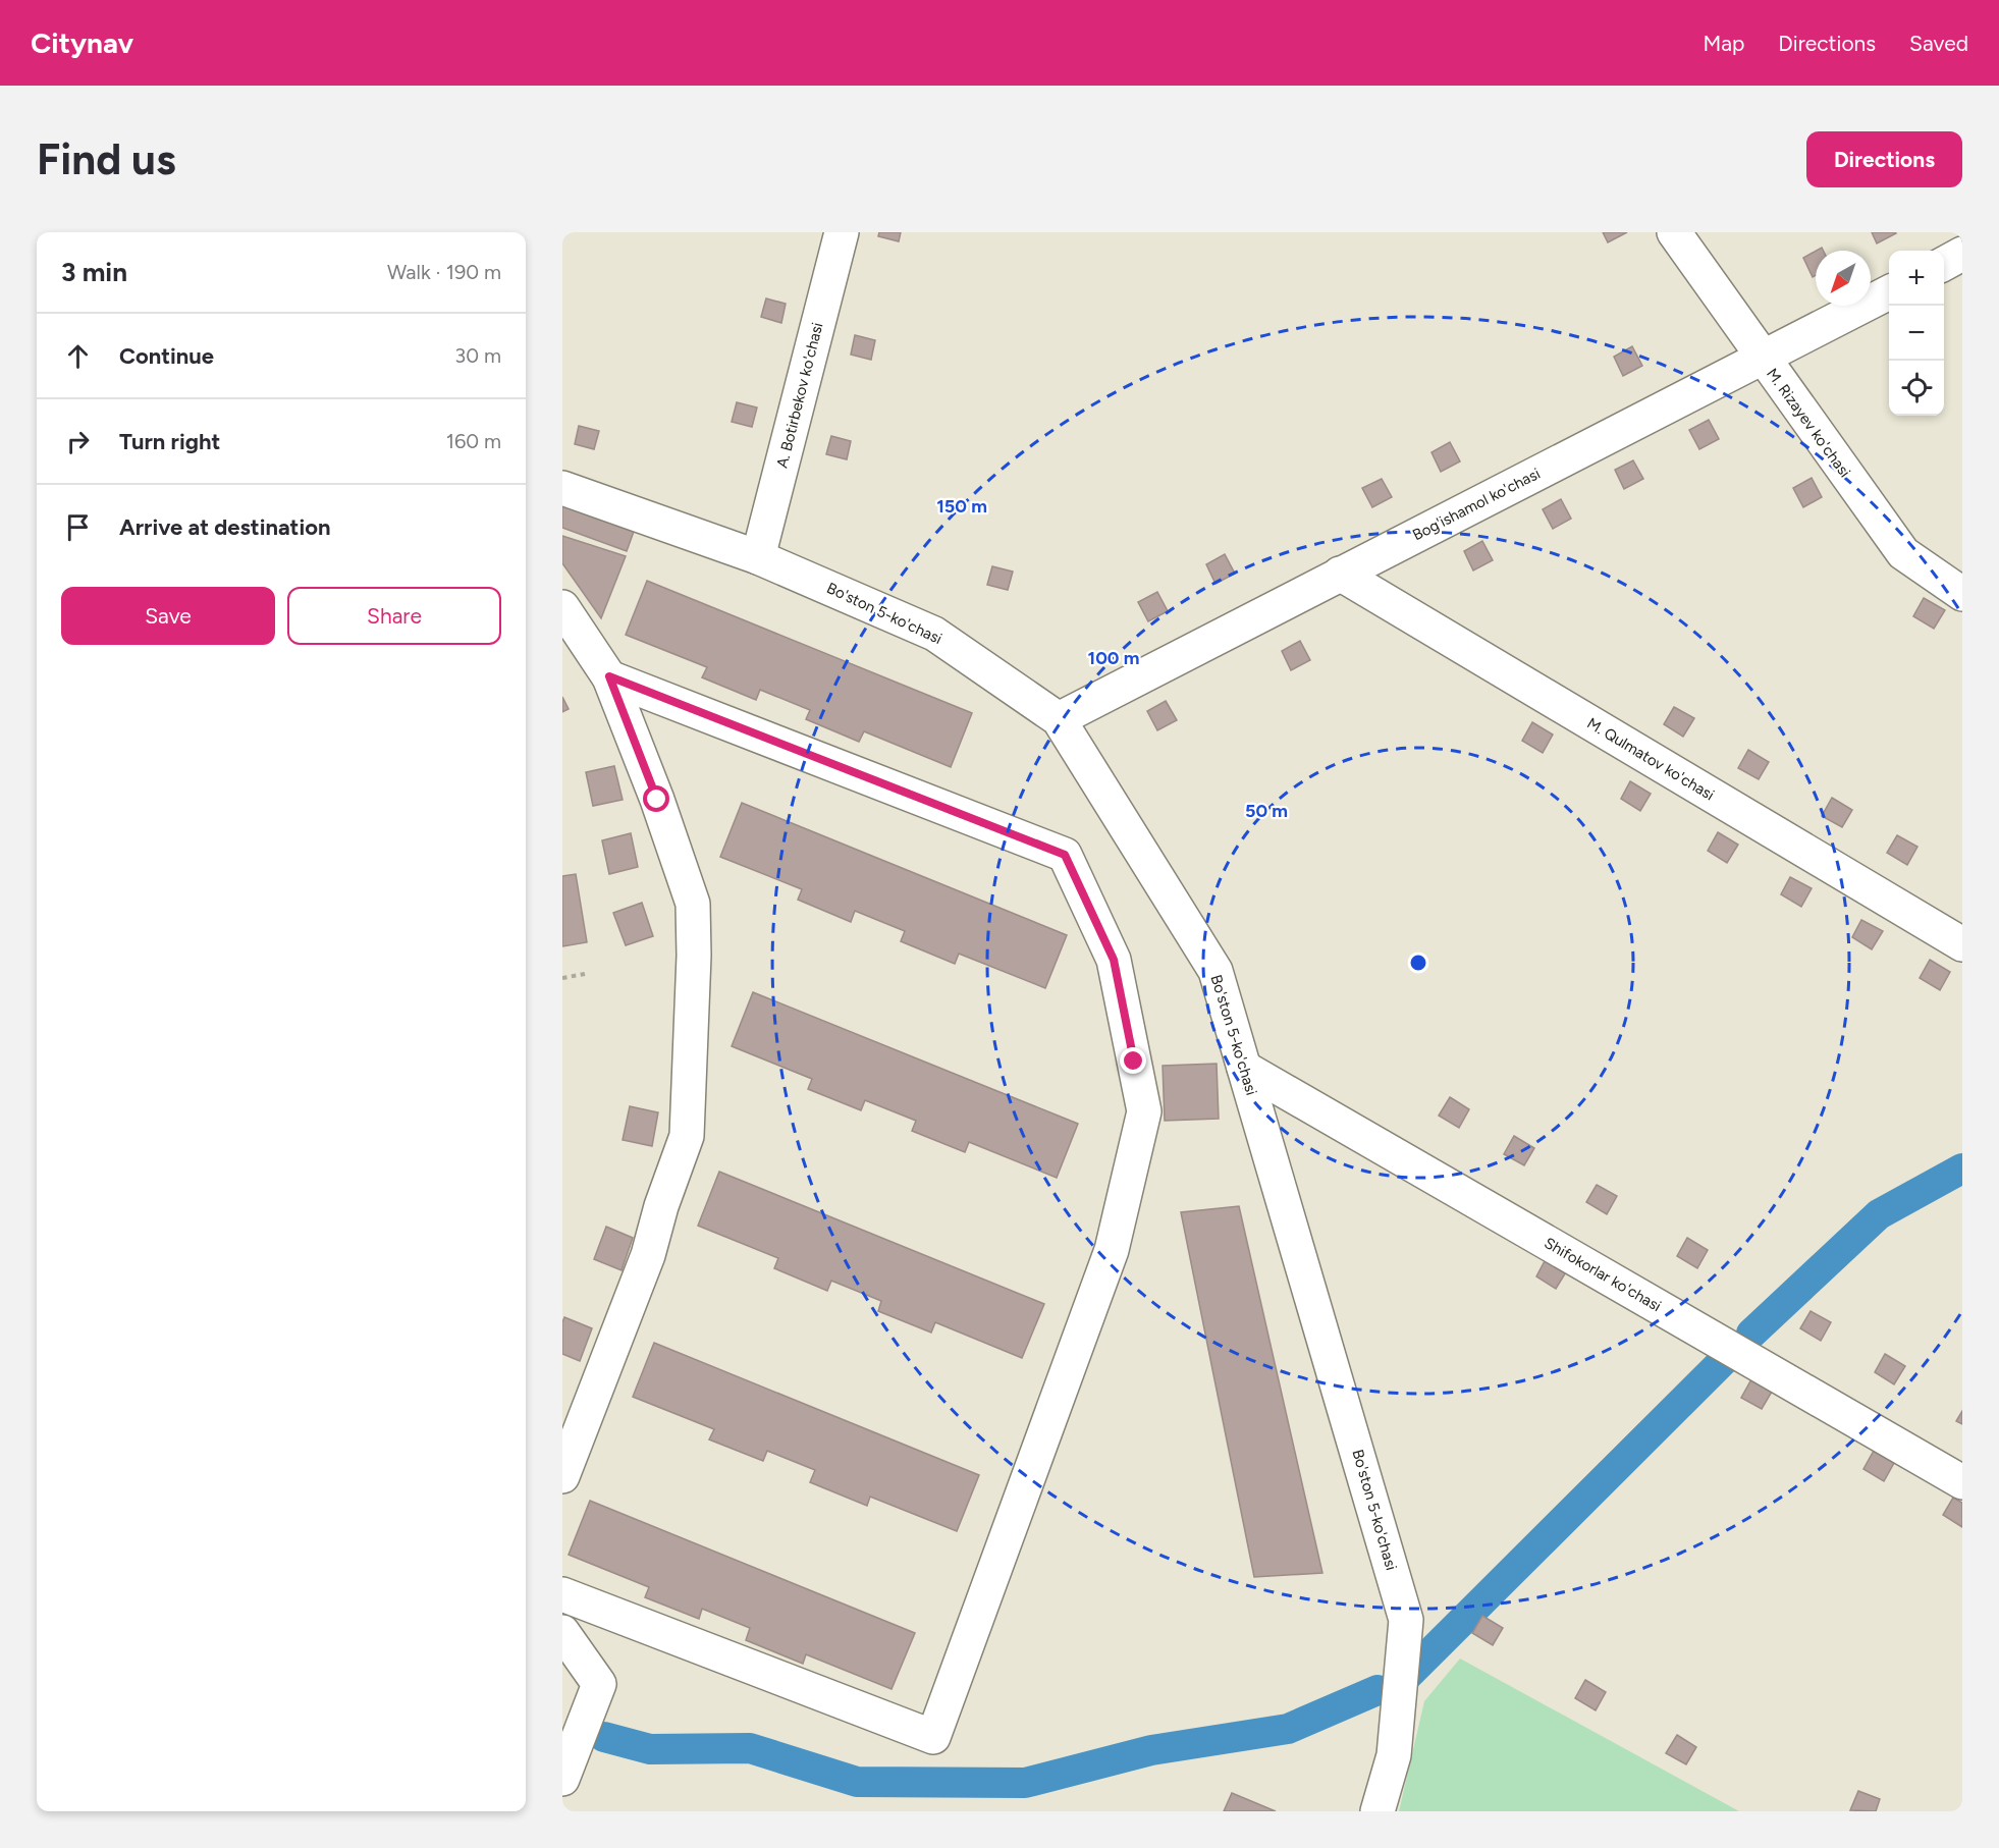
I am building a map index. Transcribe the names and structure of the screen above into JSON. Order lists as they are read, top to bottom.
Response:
{
  "streets": {
    "street": [
      "A. Botirbekov ko'chasi",
      "M. Rizayev ko'chasi",
      "Bog'ishamol ko'chasi",
      "Bo'ston 5-ko'chasi",
      "M. Qulmatov ko'chasi",
      "Shifokorlar ko'chasi"
    ]
  },
  "crossings": [
    ["A. Botirbekov ko'chasi", "Bo'ston 5-ko'chasi"],
    ["M. Rizayev ko'chasi", "Bog'ishamol ko'chasi"],
    ["Bog'ishamol ko'chasi", "Bo'ston 5-ko'chasi"],
    ["Bog'ishamol ko'chasi", "M. Qulmatov ko'chasi"],
    ["Bo'ston 5-ko'chasi", "Shifokorlar ko'chasi"]
  ],
  "north": "bottom left",
  "page": {
    "header": "Citynav",
    "nav": ["Map", "Directions", "Saved"],
    "buttons": [
      "Directions",
      ["Save", "Share"]
    ],
    "title": "Find us",
    "heading": ["3 min", "Walk · 190 m"],
    "map_buttons": ["+", "−"],
    "list": [
      ["Continue", "30 m"],
      ["Turn right", "160 m"],
      "Arrive at destination"
    ]
  },
  "rings": ["150 m", "100 m", "50 m"]
}
